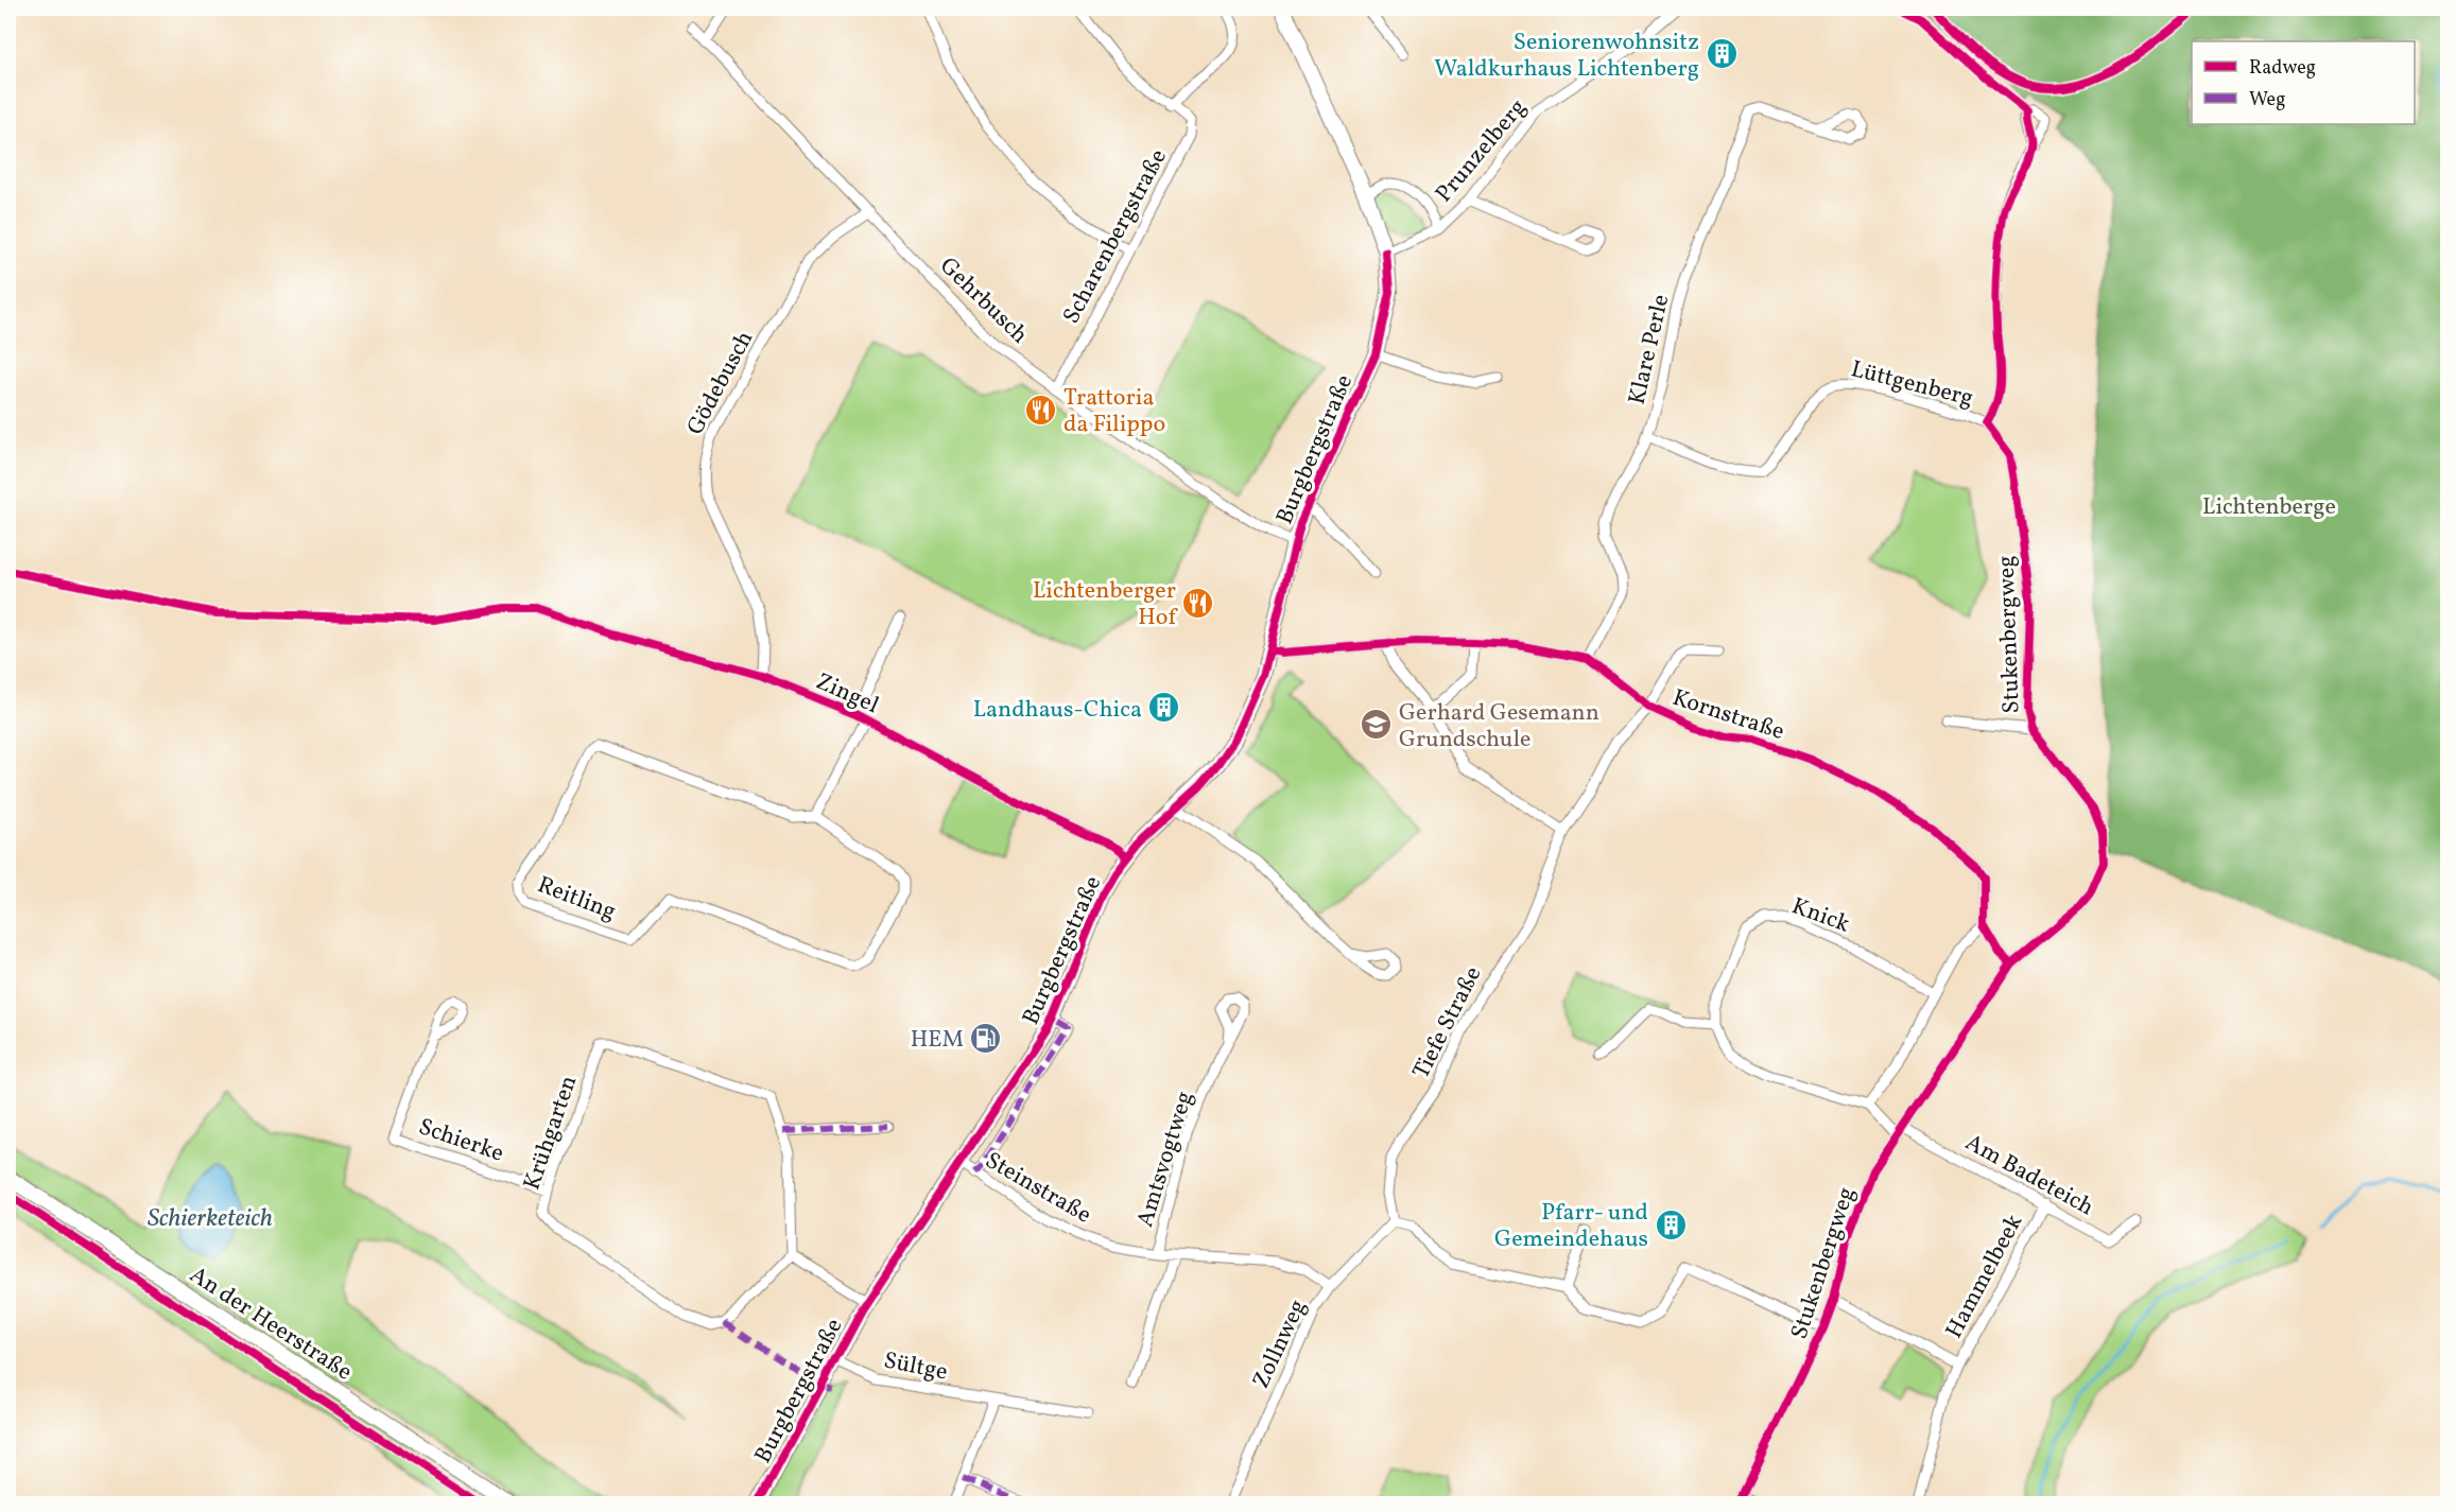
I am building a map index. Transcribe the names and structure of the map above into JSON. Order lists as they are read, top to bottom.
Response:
{
  "streets": {
    "street": [
      "Prunzelberg",
      "Scharenbergstraße",
      "Gehrbusch",
      "Klare Perle",
      "Gödebusch",
      "Lüttgenberg",
      "Burgbergstraße",
      "Stukenbergweg",
      "Zingel",
      "Kornstraße",
      "Reitling",
      "Knick",
      "Tiefe Straße",
      "Krühgarten",
      "Schierke",
      "Amtsvogtweg",
      "Am Badeteich",
      "Steinstraße",
      "Hammelbeek",
      "An der Heerstraße",
      "Zollnweg",
      "Sültge"
    ]
  },
  "crossings": [
    ["Prunzelberg", "Burgbergstraße"],
    ["Scharenbergstraße", "Gehrbusch"],
    ["Gehrbusch", "Gödebusch"],
    ["Gehrbusch", "Burgbergstraße"],
    ["Klare Perle", "Lüttgenberg"],
    ["Klare Perle", "Kornstraße"],
    ["Gödebusch", "Zingel"],
    ["Lüttgenberg", "Stukenbergweg"],
    ["Burgbergstraße", "Zingel"],
    ["Burgbergstraße", "Kornstraße"],
    ["Burgbergstraße", "Steinstraße"],
    ["Burgbergstraße", "Sültge"],
    ["Stukenbergweg", "Kornstraße"],
    ["Stukenbergweg", "Am Badeteich"],
    ["Kornstraße", "Tiefe Straße"],
    ["Tiefe Straße", "Zollnweg"],
    ["Krühgarten", "Schierke"],
    ["Amtsvogtweg", "Steinstraße"],
    ["Am Badeteich", "Hammelbeek"],
    ["Steinstraße", "Zollnweg"]
  ],
  "water": ["Schierketeich"],
  "parks": ["Lichtenberge"],
  "places": {
    "building": ["Seniorenwohnsitz Waldkurhaus Lichtenberg", "Landhaus-Chica", "Pfarr- und Gemeindehaus"],
    "restaurant": ["Trattoria da Filippo", "Lichtenberger Hof"],
    "school or university": ["Gerhard Gesemann Grundschule"],
    "fuel station": ["HEM"]
  },
  "legend": ["Radweg", "Weg"]
}
